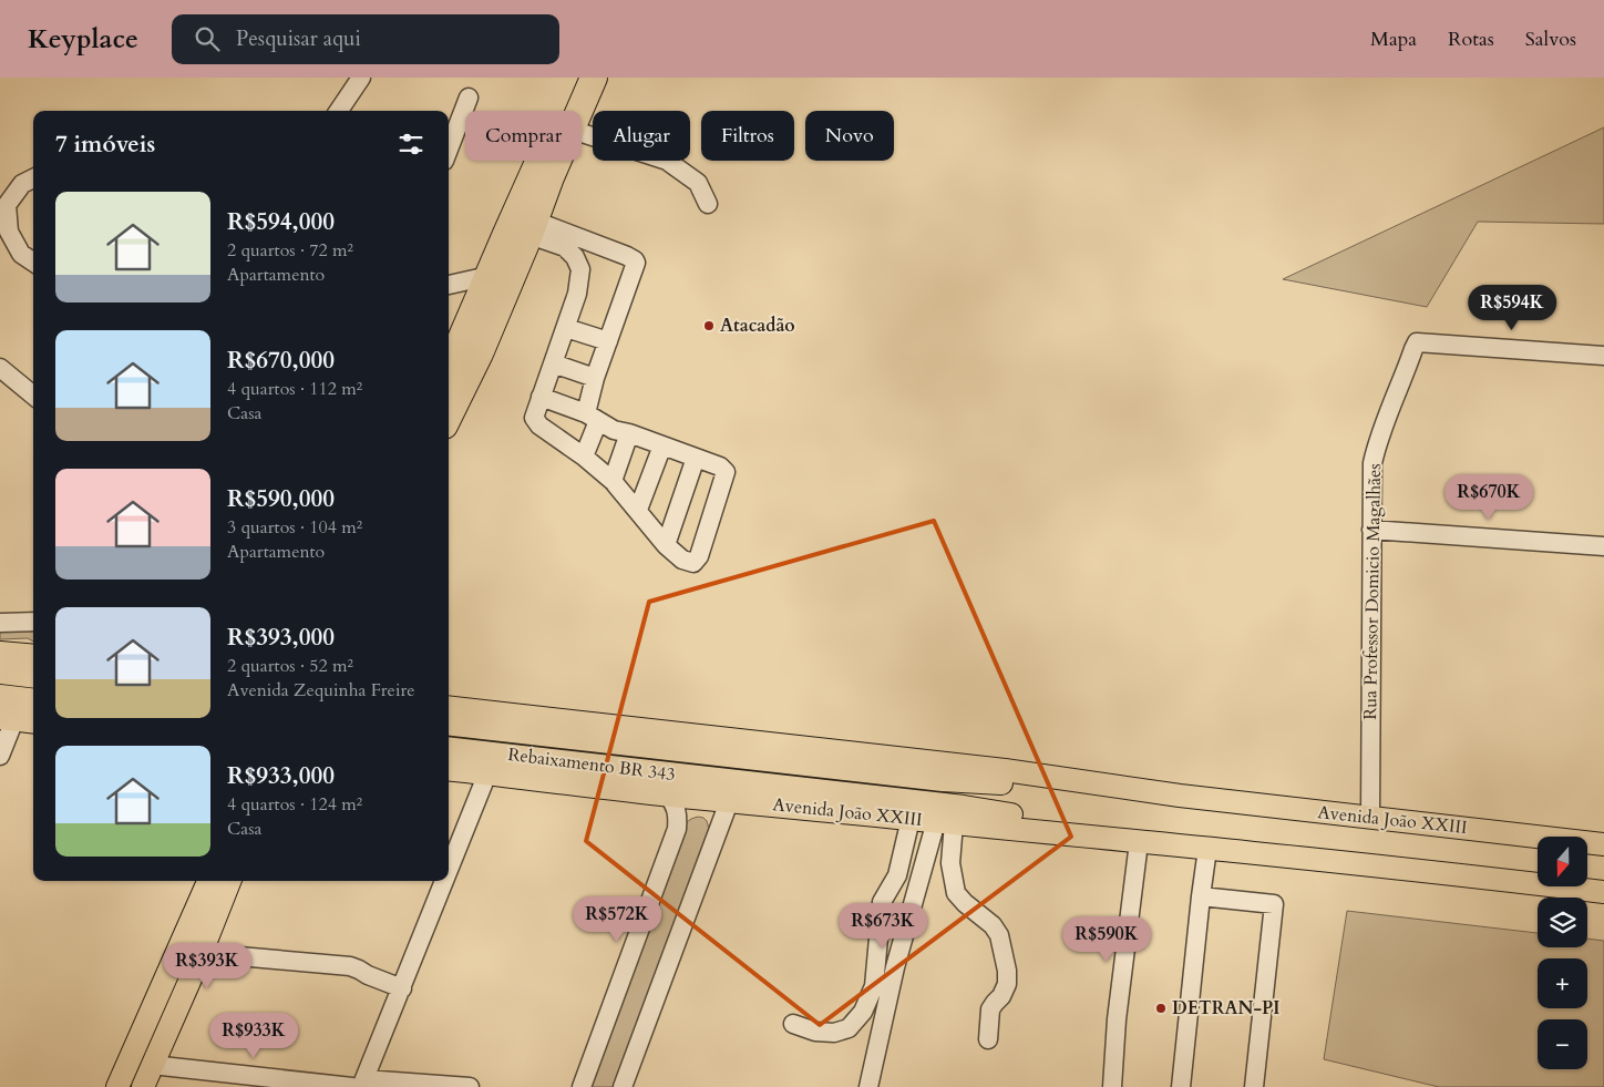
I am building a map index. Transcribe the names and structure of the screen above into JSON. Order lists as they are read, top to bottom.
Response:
{
  "streets": {
    "main road": ["Rebaixamento BR 343", "Avenida João XXIII"],
    "street": ["Rua Professor Domicio Magalhães"]
  },
  "crossings": [
    ["Rua Professor Domicio Magalhães", "Avenida João XXIII"],
    ["Rebaixamento BR 343", "Avenida João XXIII"]
  ],
  "places": ["Atacadão", "DETRAN-PI"],
  "north": "bottom",
  "page": {
    "header": "Keyplace",
    "search": "Pesquisar aqui",
    "nav": ["Mapa", "Rotas", "Salvos"],
    "chip": [
      "Comprar",
      "Alugar",
      "Filtros",
      "Novo"
    ],
    "heading": "7 imóveis",
    "list": [
      {
        "name": "R$594,000",
        "note": "2 quartos · 72 m² · Apartamento"
      },
      {
        "name": "R$670,000",
        "note": "4 quartos · 112 m² · Casa"
      },
      {
        "name": "R$590,000",
        "note": "3 quartos · 104 m² · Apartamento"
      },
      {
        "name": "R$393,000",
        "note": "2 quartos · 52 m² · Avenida Zequinha Freire"
      },
      {
        "name": "R$933,000",
        "note": "4 quartos · 124 m² · Casa"
      }
    ],
    "price": [
      "R$594K",
      "R$670K",
      "R$572K",
      "R$673K",
      "R$590K",
      "R$393K",
      "R$933K"
    ],
    "map_buttons": ["+", "−"]
  }
}
